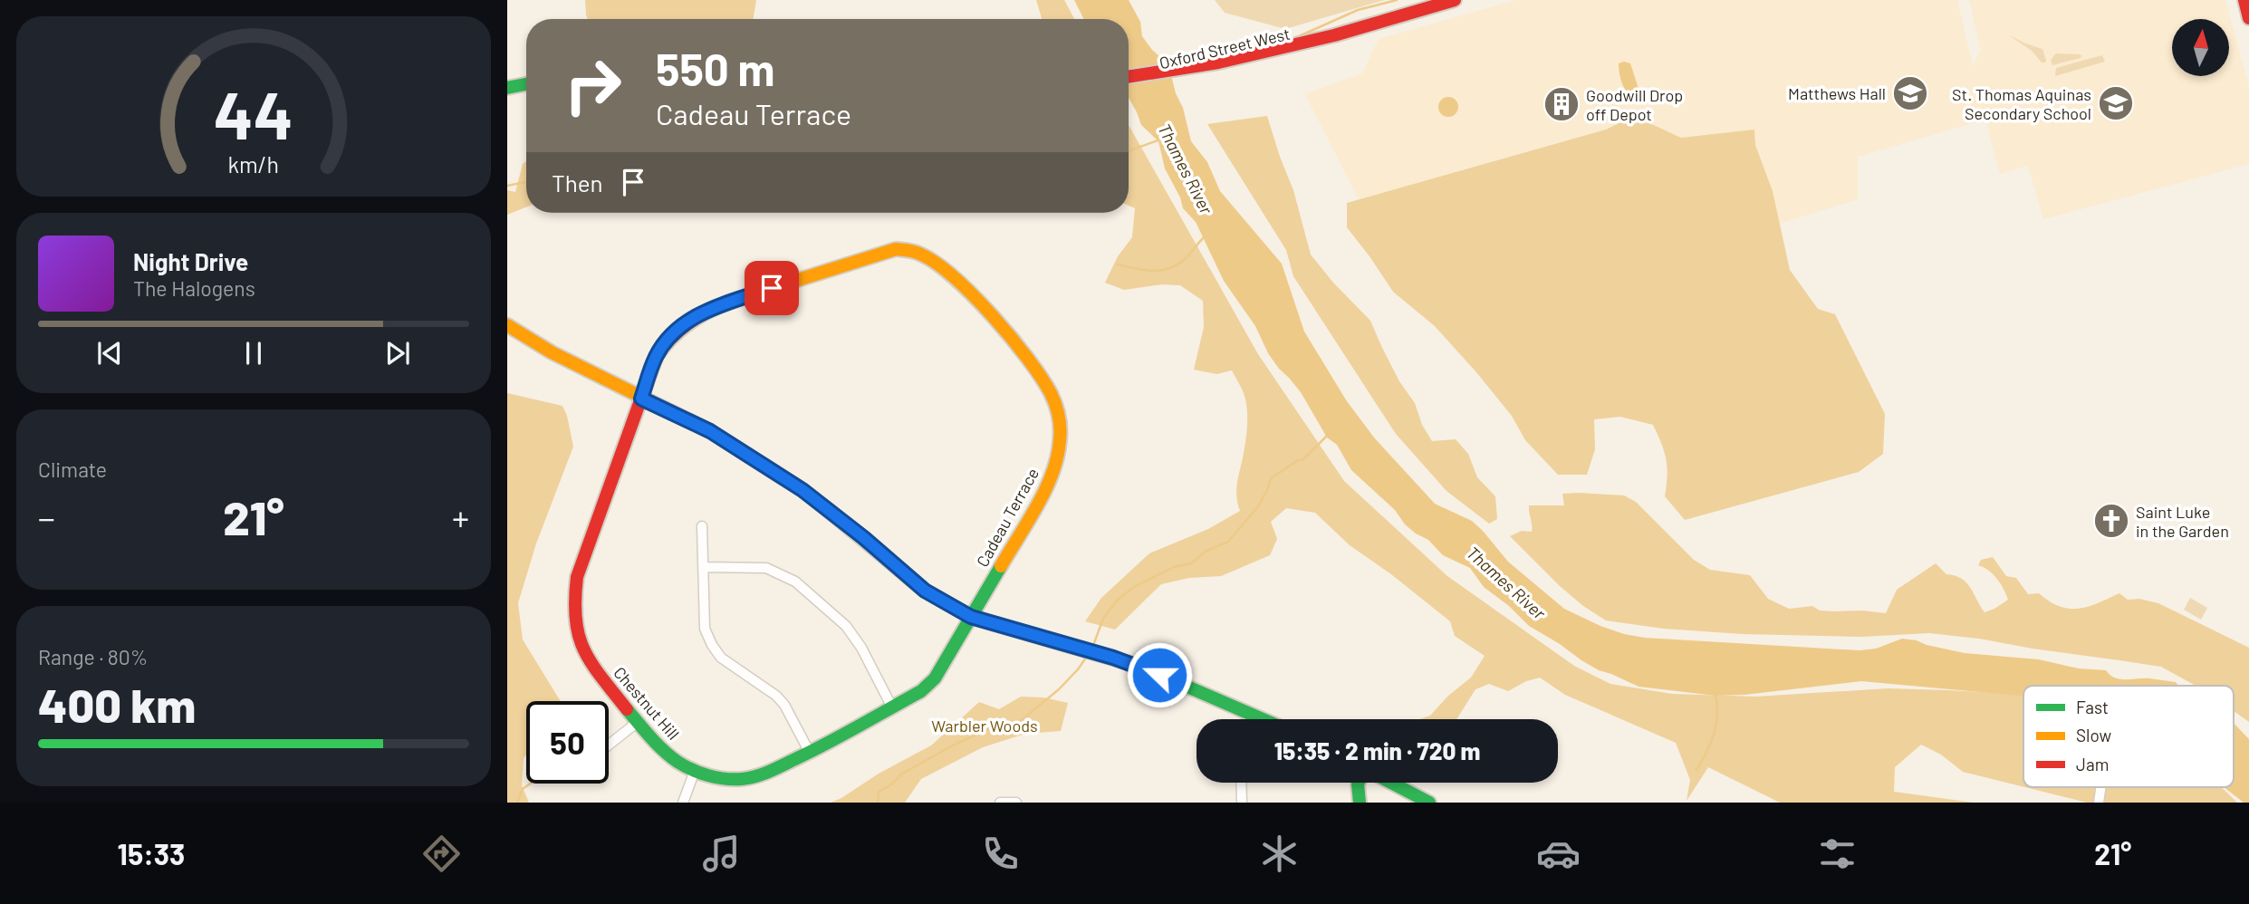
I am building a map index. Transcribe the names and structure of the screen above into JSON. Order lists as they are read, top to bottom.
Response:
{
  "streets": {
    "street": ["Oxford Street West", "Cadeau Terrace", "Chestnut Hill"]
  },
  "crossings": [
    ["Cadeau Terrace", "Chestnut Hill"]
  ],
  "water": ["Thames River"],
  "parks": ["Warbler Woods"],
  "places": {
    "school or university": ["Matthews Hall", "St. Thomas Aquinas Secondary School"],
    "building": ["Goodwill Drop off Depot"],
    "church": ["Saint Luke in the Garden"]
  },
  "legend": ["Fast", "Slow", "Jam"],
  "north": "top",
  "page": {
    "turn": ["550 m", "Cadeau Terrace"],
    "then": "Then",
    "song": ["Night Drive", "The Halogens"],
    "tile": [
      "Climate",
      ["Range · 80%", "400 km"]
    ],
    "heat": ["−", "21°", "+"],
    "limit": "50",
    "trip": "15:35 · 2 min · 720 m",
    "tabs": ["15:33", "21°"],
    "gauge": ["44", "km/h"]
  }
}
